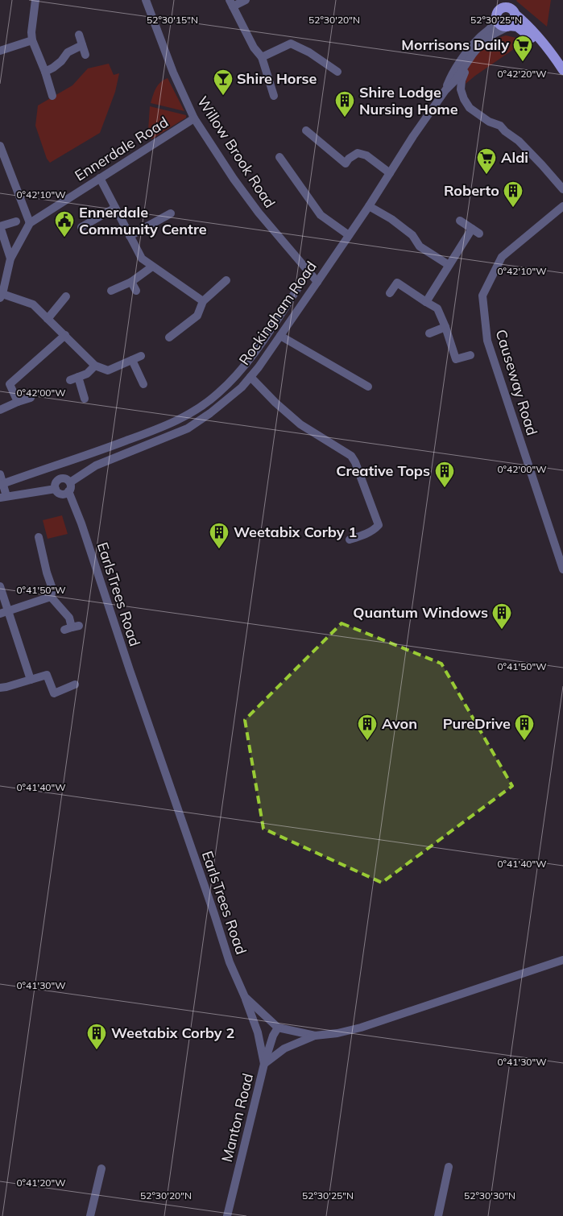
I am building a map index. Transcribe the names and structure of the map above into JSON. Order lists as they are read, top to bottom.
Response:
{
  "streets": {
    "street": [
      "Ennerdale Road",
      "Willow Brook Road",
      "Rockingham Road",
      "Causeway Road",
      "EarlsTrees Road",
      "Manton Road"
    ]
  },
  "crossings": [
    ["Ennerdale Road", "Willow Brook Road"],
    ["Willow Brook Road", "Rockingham Road"],
    ["Rockingham Road", "EarlsTrees Road"],
    ["EarlsTrees Road", "Manton Road"]
  ],
  "places": {
    "supermarket": ["Morrisons Daily", "Aldi"],
    "bar": ["Shire Horse"],
    "building": [
      "Shire Lodge Nursing Home",
      "Roberto",
      "Creative Tops",
      "Weetabix Corby 1",
      "Quantum Windows",
      "Avon",
      "PureDrive",
      "Weetabix Corby 2"
    ],
    "public building": ["Ennerdale Community Centre"]
  },
  "coordinates": [
    "52°30'15\"N",
    "52°30'20\"N",
    "52°30'25\"N",
    "0°42'20\"W",
    "0°42'10\"W",
    "0°42'00\"W",
    "0°41'50\"W",
    "0°41'40\"W",
    "0°41'30\"W",
    "0°41'20\"W",
    "52°30'30\"N"
  ]
}
